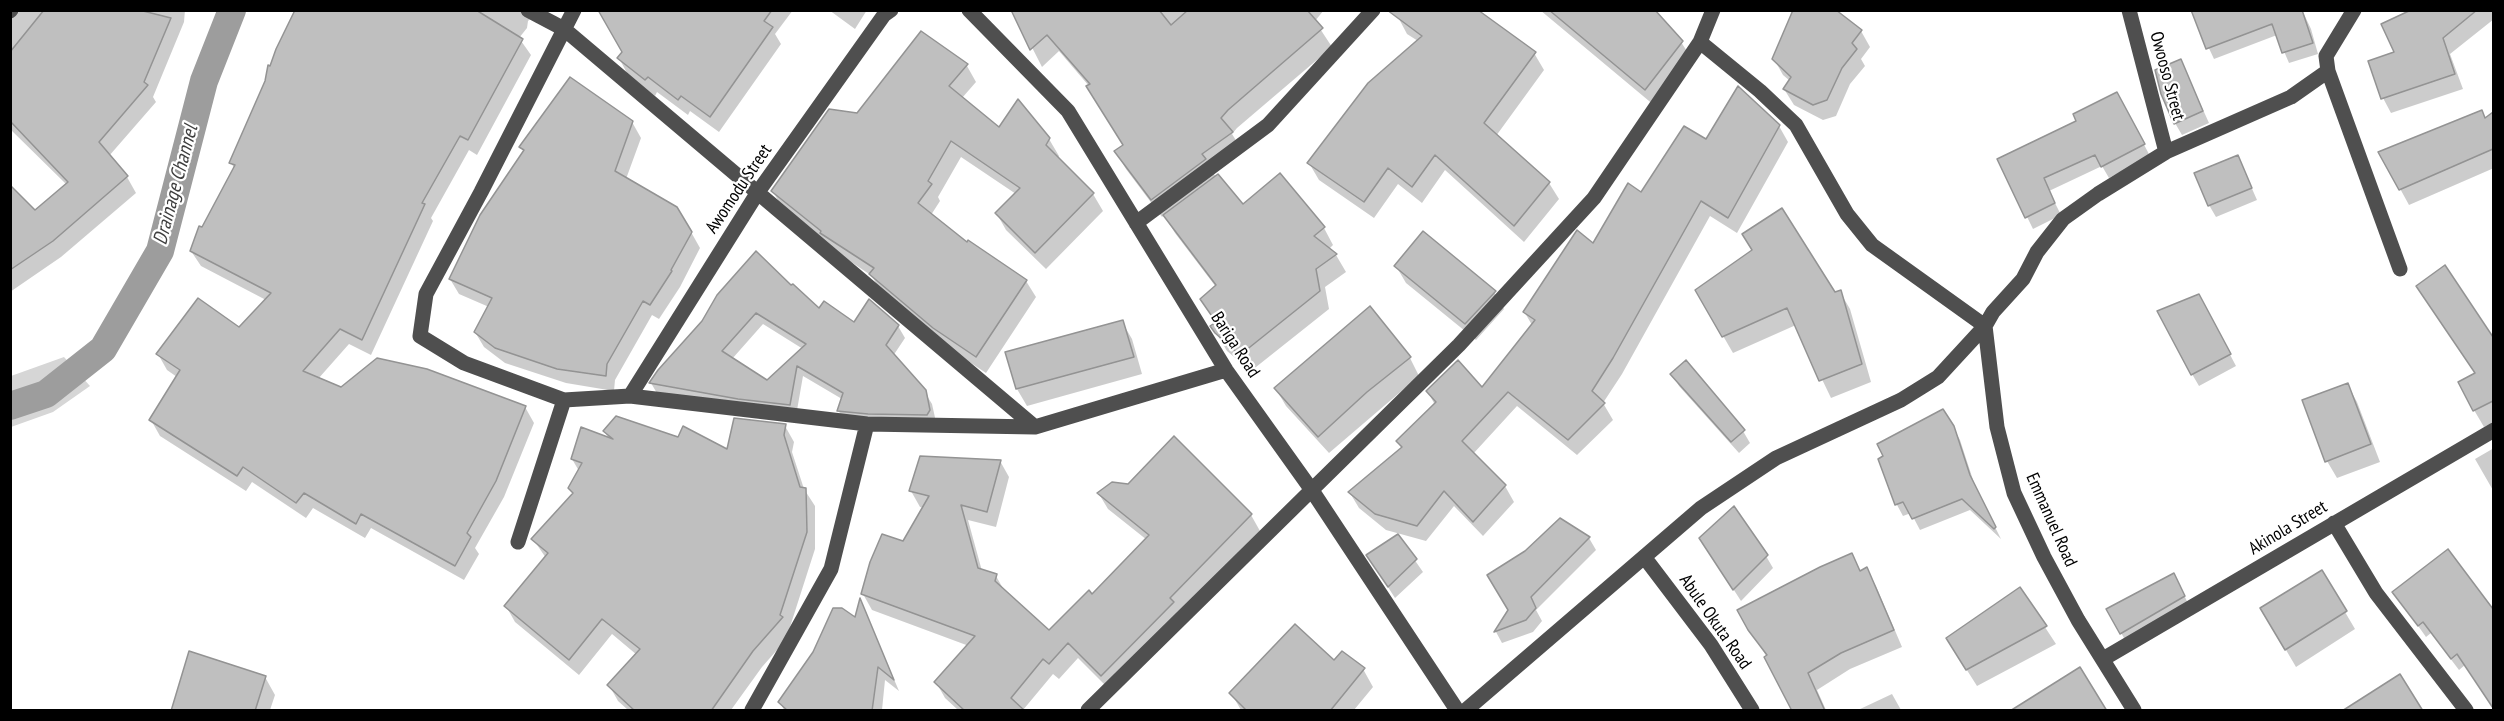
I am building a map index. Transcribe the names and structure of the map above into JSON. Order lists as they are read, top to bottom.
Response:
{
  "streets": {
    "street": [
      "Owooso Street",
      "Awomodu Street",
      "Bariga Road",
      "Emmanuel Road",
      "Akinola Street",
      "Abule Okuta Road"
    ]
  },
  "crossings": [
    ["Emmanuel Road", "Akinola Street"]
  ],
  "water": ["Drainage Channel"]
}
